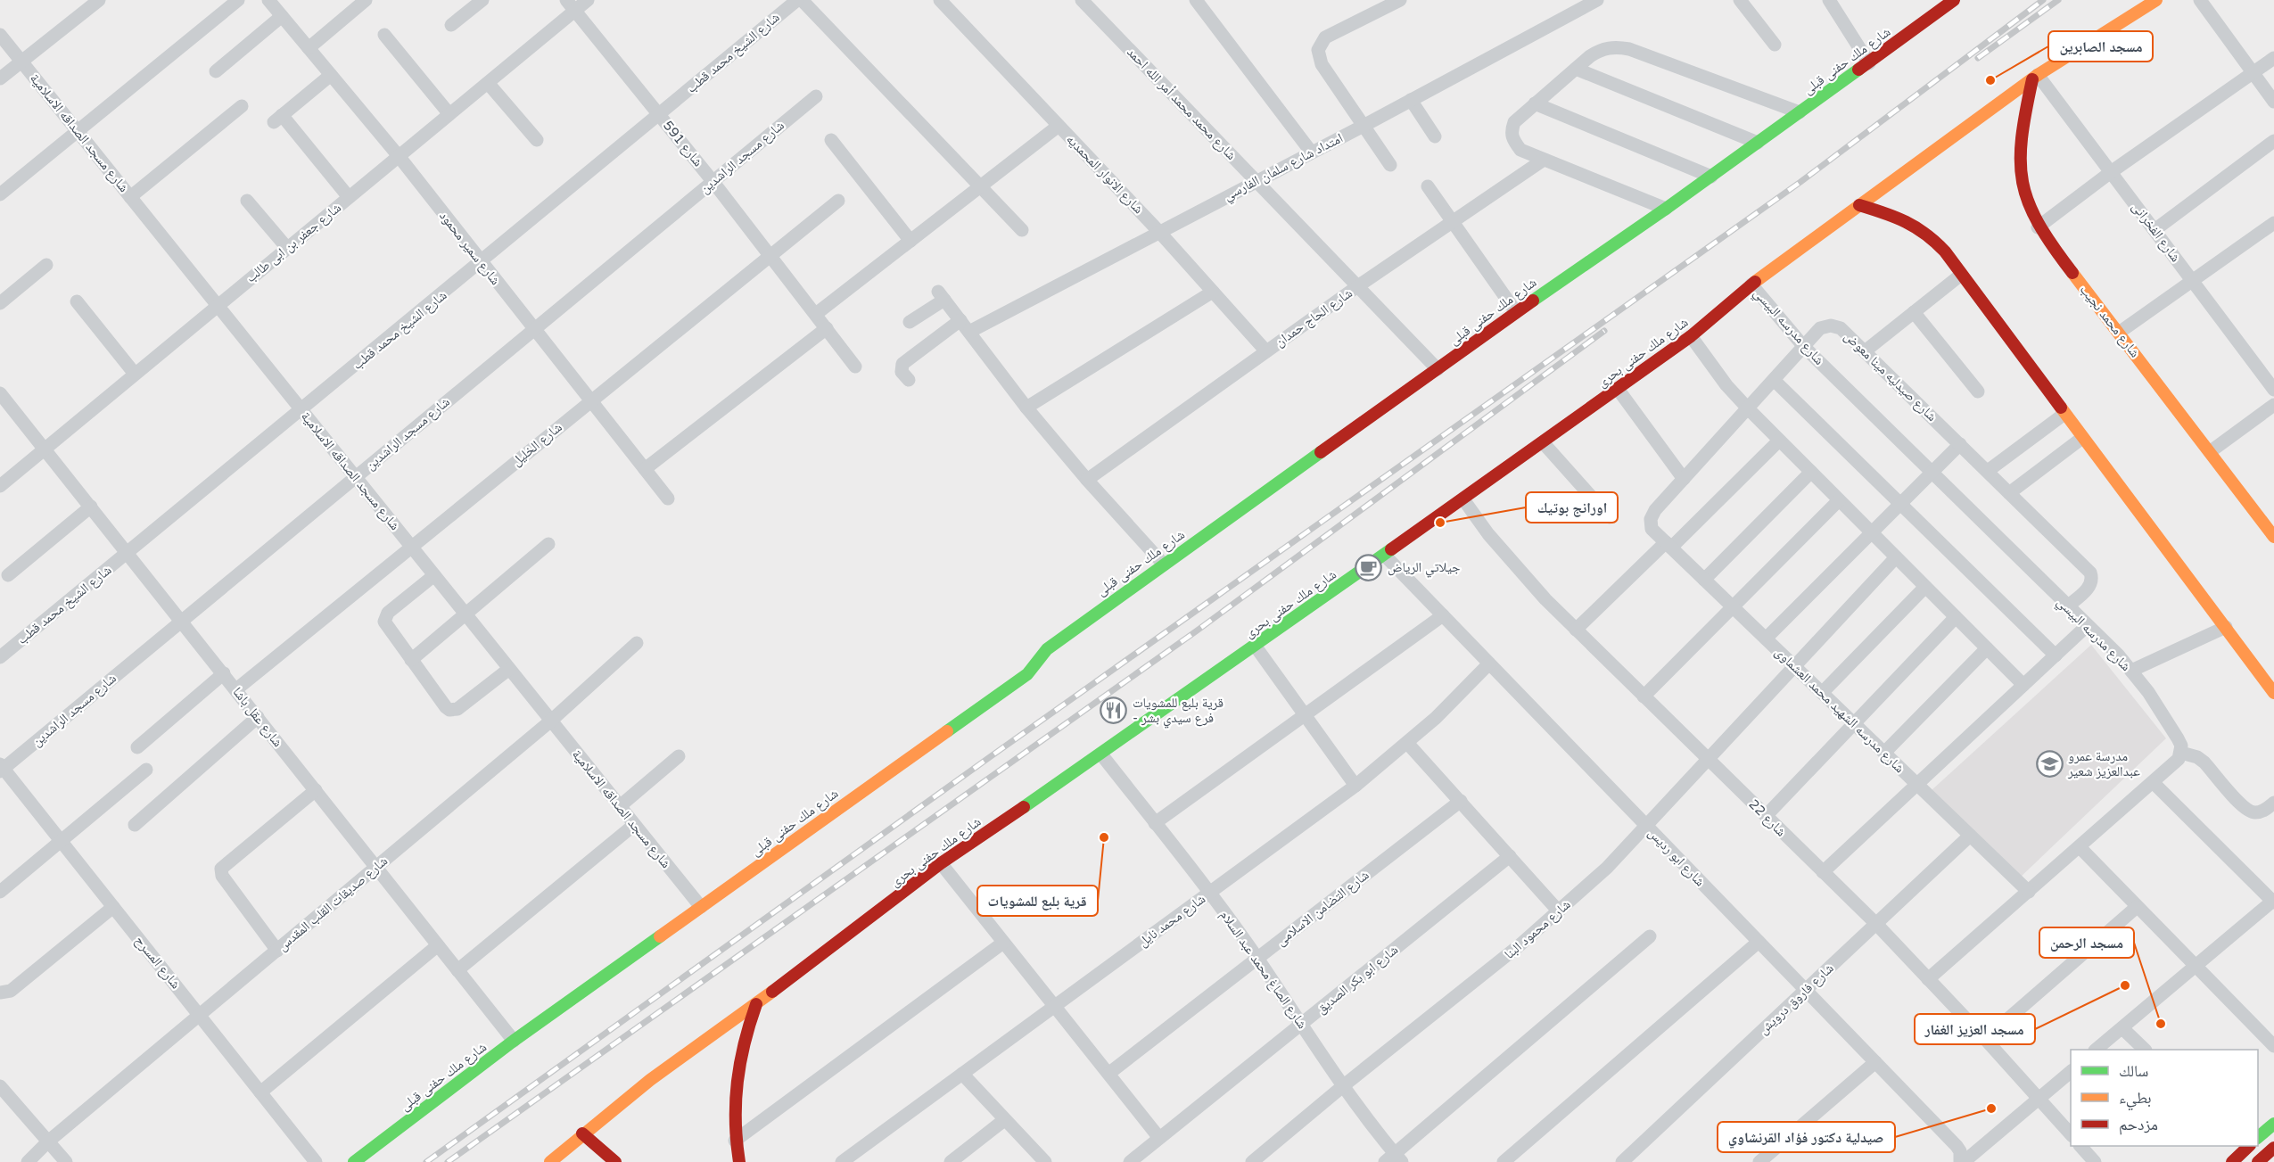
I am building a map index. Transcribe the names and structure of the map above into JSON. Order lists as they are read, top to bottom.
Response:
{
  "streets": {
    "street": [
      "شارع الشيخ محمد قطب",
      "شارع ملك حفنى قبلى",
      "شارع محمد محمد أمر الله احمد",
      "شارع مسجد الصداقه الاسلامية",
      "شارع 591",
      "شارع مسجد الراشدين",
      "امتداد شارع سلمان الفارسي",
      "شارع الانوار المحمديه",
      "شارع الفخرانى",
      "شارع جعفر بن ابى طالب",
      "شارع سمير محمود",
      "شارع الحاج حمدان",
      "شارع محمد نجيب",
      "شارع مدرسه البيسي",
      "شارع ملك حفنى بحرى",
      "شارع صيدليه مينا معوض",
      "شارع الخليل",
      "شارع مدرسه الشهيد محمد العشماوى",
      "شارع عقل باشا",
      "شارع 22",
      "شارع ابو رديس",
      "شارع صديقات القلب المقدس",
      "شارع التضامن الاسلامى",
      "شارع محمد نايل",
      "شارع محمود البنا",
      "شارع المسرح",
      "شارع الصاغ محمد عبد السلام",
      "شارع ابو بكر الصديق",
      "شارع فاروق درويش"
    ]
  },
  "crossings": [
    ["شارع الشيخ محمد قطب", "شارع مسجد الصداقه الاسلامية"],
    ["شارع الشيخ محمد قطب", "شارع 591"],
    ["شارع الشيخ محمد قطب", "شارع سمير محمود"],
    ["شارع الشيخ محمد قطب", "شارع عقل باشا"],
    ["شارع ملك حفنى قبلى", "شارع محمد محمد أمر الله احمد"],
    ["شارع ملك حفنى قبلى", "شارع مسجد الصداقه الاسلامية"],
    ["شارع ملك حفنى قبلى", "شارع عقل باشا"],
    ["شارع محمد محمد أمر الله احمد", "امتداد شارع سلمان الفارسي"],
    ["شارع محمد محمد أمر الله احمد", "شارع الحاج حمدان"],
    ["شارع مسجد الصداقه الاسلامية", "شارع مسجد الراشدين"],
    ["شارع مسجد الصداقه الاسلامية", "شارع جعفر بن ابى طالب"],
    ["شارع مسجد الصداقه الاسلامية", "شارع الخليل"],
    ["شارع مسجد الصداقه الاسلامية", "شارع صديقات القلب المقدس"],
    ["شارع 591", "شارع مسجد الراشدين"],
    ["شارع 591", "شارع جعفر بن ابى طالب"],
    ["شارع 591", "شارع الخليل"],
    ["شارع مسجد الراشدين", "شارع سمير محمود"],
    ["شارع مسجد الراشدين", "شارع عقل باشا"],
    ["شارع مسجد الراشدين", "شارع المسرح"],
    ["امتداد شارع سلمان الفارسي", "شارع الانوار المحمديه"],
    ["شارع الانوار المحمديه", "شارع الحاج حمدان"],
    ["شارع الفخرانى", "شارع محمد نجيب"],
    ["شارع الفخرانى", "شارع ملك حفنى بحرى"],
    ["شارع جعفر بن ابى طالب", "شارع سمير محمود"],
    ["شارع جعفر بن ابى طالب", "شارع عقل باشا"],
    ["شارع سمير محمود", "شارع الخليل"],
    ["شارع محمد نجيب", "شارع ملك حفنى بحرى"],
    ["شارع مدرسه البيسي", "شارع ملك حفنى بحرى"],
    ["شارع مدرسه البيسي", "شارع صيدليه مينا معوض"],
    ["شارع ملك حفنى بحرى", "شارع 22"],
    ["شارع ملك حفنى بحرى", "شارع ابو رديس"],
    ["شارع ملك حفنى بحرى", "شارع الصاغ محمد عبد السلام"],
    ["شارع صيدليه مينا معوض", "شارع مدرسه الشهيد محمد العشماوى"],
    ["شارع الخليل", "شارع عقل باشا"],
    ["شارع مدرسه الشهيد محمد العشماوى", "شارع محمود البنا"],
    ["شارع مدرسه الشهيد محمد العشماوى", "شارع فاروق درويش"],
    ["شارع عقل باشا", "شارع صديقات القلب المقدس"],
    ["شارع 22", "شارع محمود البنا"],
    ["شارع 22", "شارع فاروق درويش"],
    ["شارع ابو رديس", "شارع محمد نايل"],
    ["شارع ابو رديس", "شارع محمود البنا"],
    ["شارع ابو رديس", "شارع فاروق درويش"],
    ["شارع صديقات القلب المقدس", "شارع المسرح"],
    ["شارع التضامن الاسلامى", "شارع الصاغ محمد عبد السلام"],
    ["شارع محمد نايل", "شارع الصاغ محمد عبد السلام"],
    ["شارع محمود البنا", "شارع الصاغ محمد عبد السلام"],
    ["شارع الصاغ محمد عبد السلام", "شارع ابو بكر الصديق"]
  ],
  "places": {
    "other": [
      "مسجد الصابرين",
      "اورانج بوتيك",
      "قرية بلبع للمشويات",
      "مسجد العزيز الغفار",
      "مسجد الرحمن",
      "صيدلية دكتور فؤاد القرنشاوي"
    ],
    "cafe": ["جيلاتي الرياض"],
    "restaurant": ["قرية بلبع للمشويات - فرع سيدي بشر"],
    "school or university": ["مدرسة عمرو عبدالعزيز شعير"]
  },
  "legend": ["سالك", "بطيء", "مزدحم"]
}
